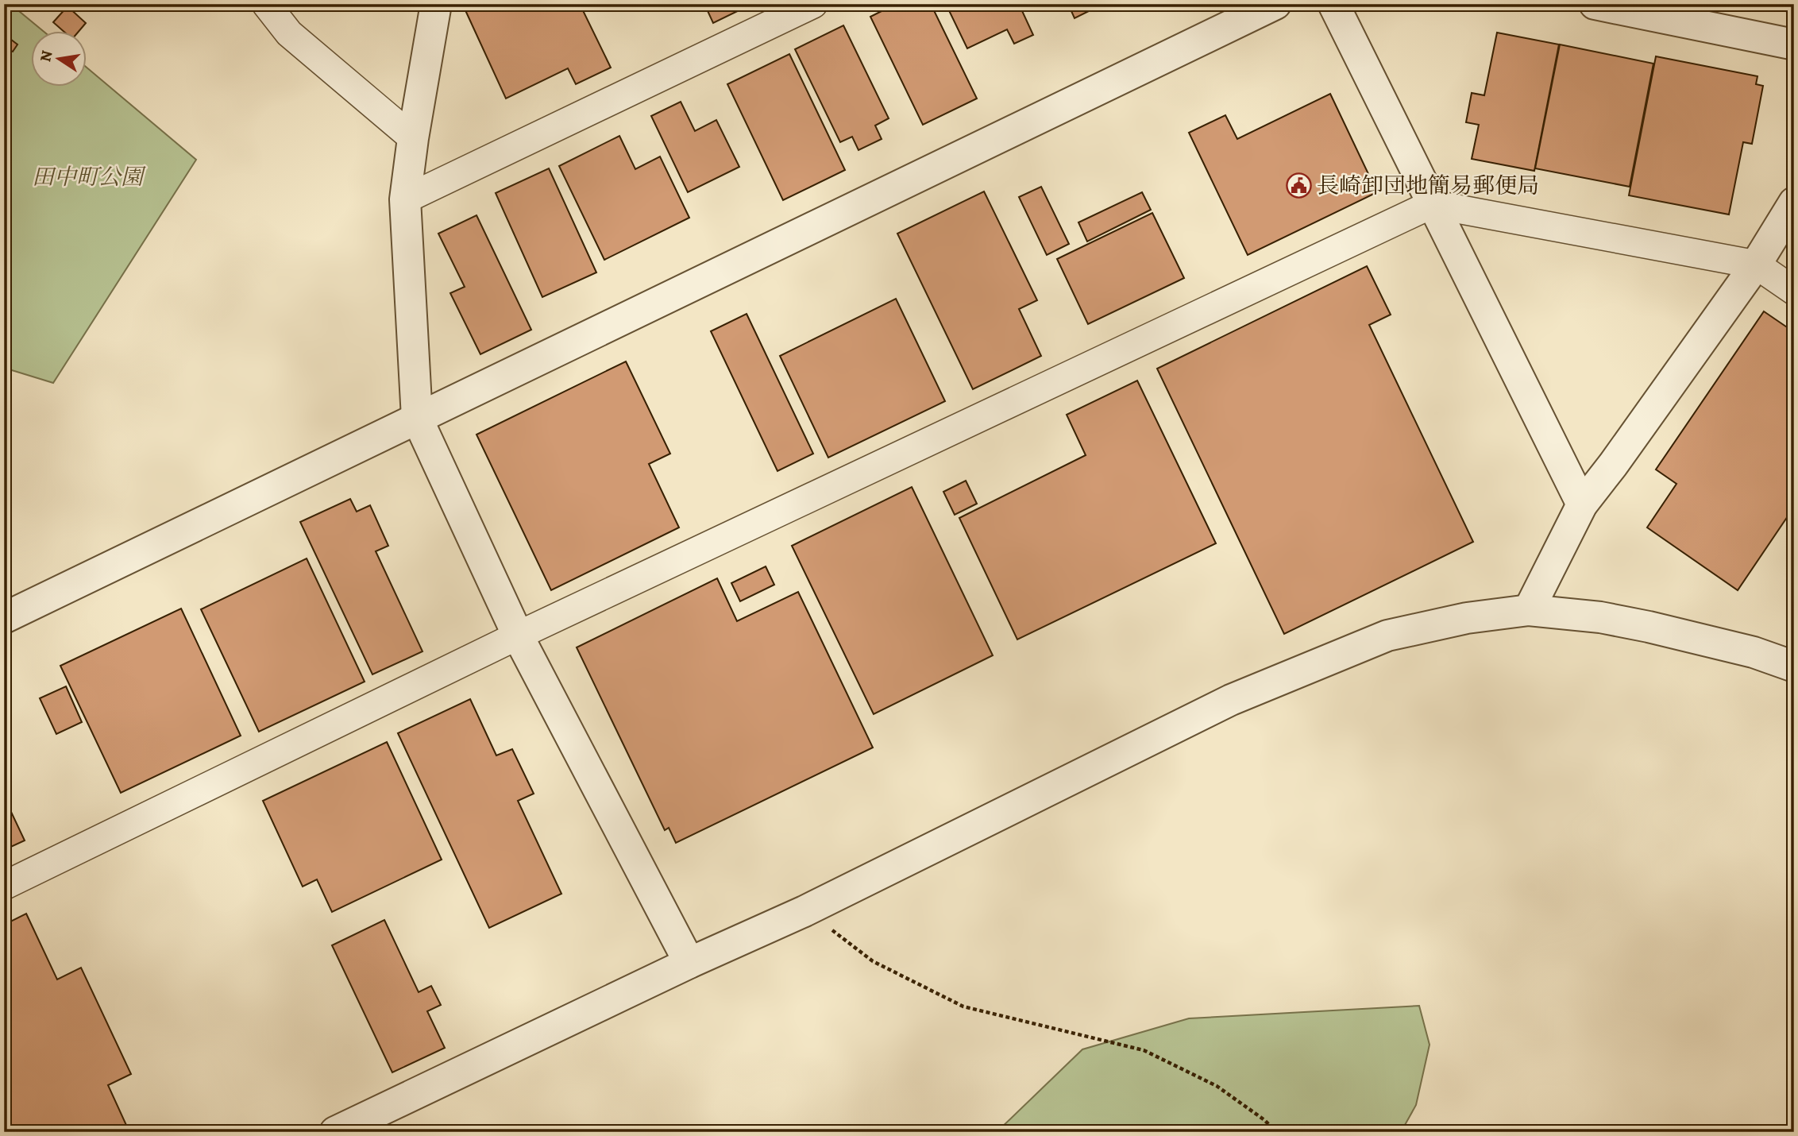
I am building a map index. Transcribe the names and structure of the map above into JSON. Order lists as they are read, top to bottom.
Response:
{
  "parks": ["田中町公園"],
  "places": {
    "public building": ["長崎卸団地簡易郵便局"]
  },
  "north": "left"
}
